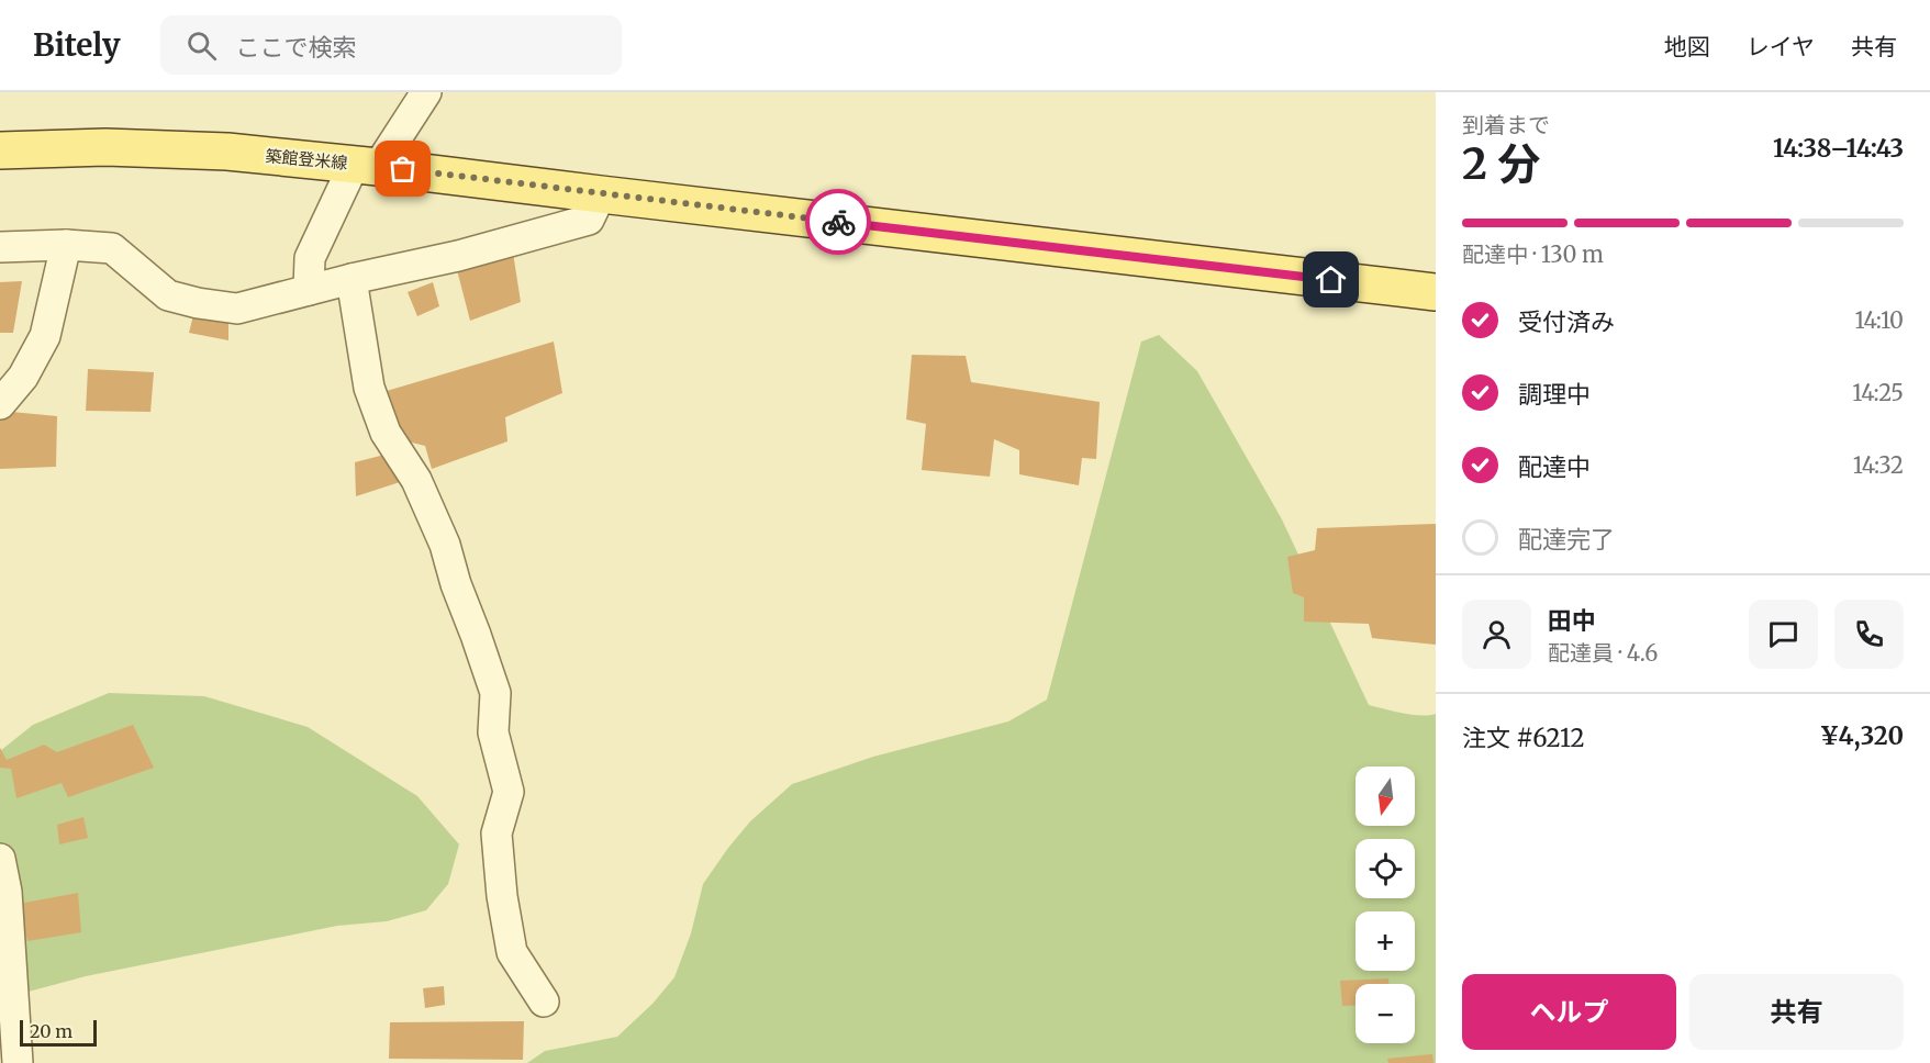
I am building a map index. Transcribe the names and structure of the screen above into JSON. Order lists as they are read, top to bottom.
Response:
{
  "streets": {
    "main road": ["築館登米線"]
  },
  "scale_bar": "20 m",
  "north": "bottom",
  "page": {
    "header": "Bitely",
    "search": "ここで検索",
    "nav": ["地図", "レイヤ", "共有"],
    "heading": ["2 分", "到着まで", "14:38–14:43"],
    "panel": [
      "田中",
      "配達員 · 4.6",
      "注文 #6212",
      "¥4,320"
    ],
    "bar": "配達中 · 130 m",
    "list": [
      ["受付済み", "14:10"],
      ["調理中", "14:25"],
      ["配達中", "14:32"],
      "配達完了"
    ],
    "map_buttons": ["+", "−"],
    "buttons": ["ヘルプ", "共有"],
    "scale": "20 m"
  }
}
